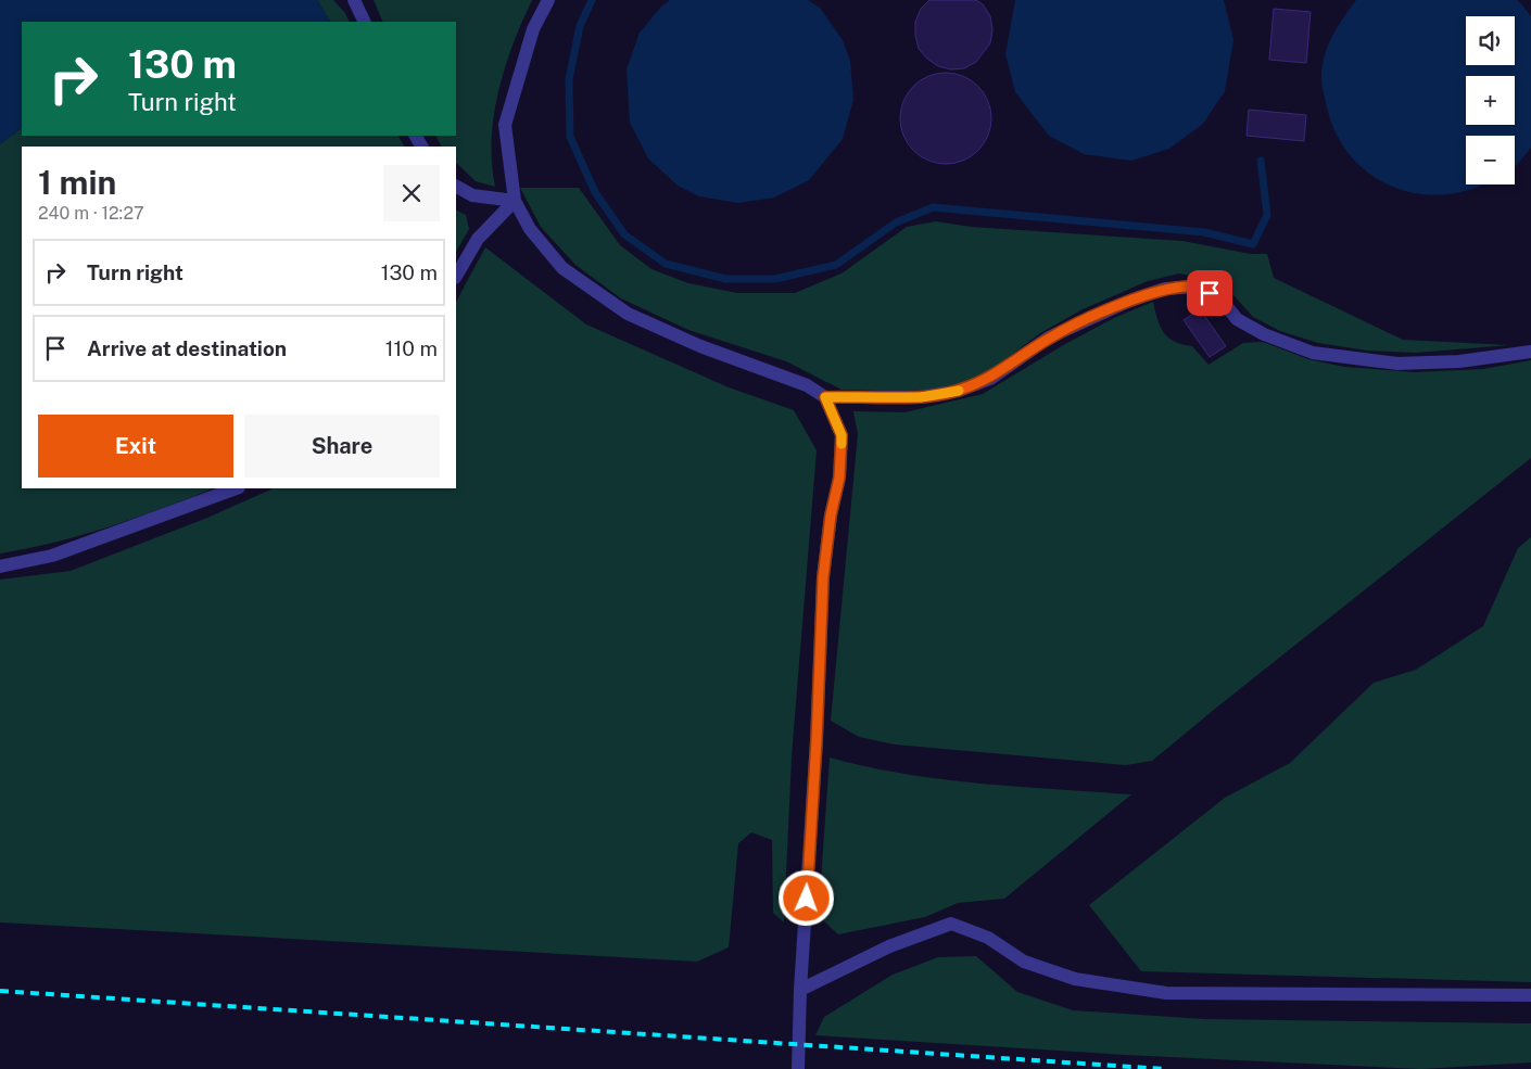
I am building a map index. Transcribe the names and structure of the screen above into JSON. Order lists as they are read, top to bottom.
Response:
{
  "page": {
    "map_buttons": ["+", "−"],
    "turn": ["130 m", "Turn right"],
    "heading": ["1 min", "240 m · 12:27"],
    "list": [
      {
        "name": "Turn right",
        "value": "130 m"
      },
      {
        "name": "Arrive at destination",
        "value": "110 m"
      }
    ],
    "buttons": ["Exit", "Share"]
  }
}
